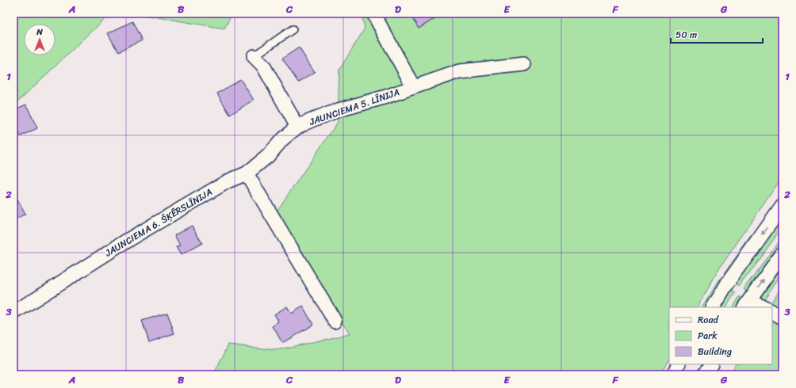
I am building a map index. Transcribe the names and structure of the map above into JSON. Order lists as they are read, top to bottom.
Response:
{
  "streets": {
    "street": ["JAUNCIEMA 5. LĪNIJA", "JAUNCIEMA 6. ŠĶĒRSLĪNIJA"]
  },
  "crossings": [
    ["JAUNCIEMA 5. LĪNIJA", "JAUNCIEMA 6. ŠĶĒRSLĪNIJA"]
  ],
  "legend": ["Road", "Park", "Building"],
  "scale_bar": "50 m",
  "north": "top",
  "grid": {
    "columns": [
      "A",
      "B",
      "C",
      "D",
      "E",
      "F",
      "G"
    ],
    "rows": ["1", "2", "3"]
  }
}
